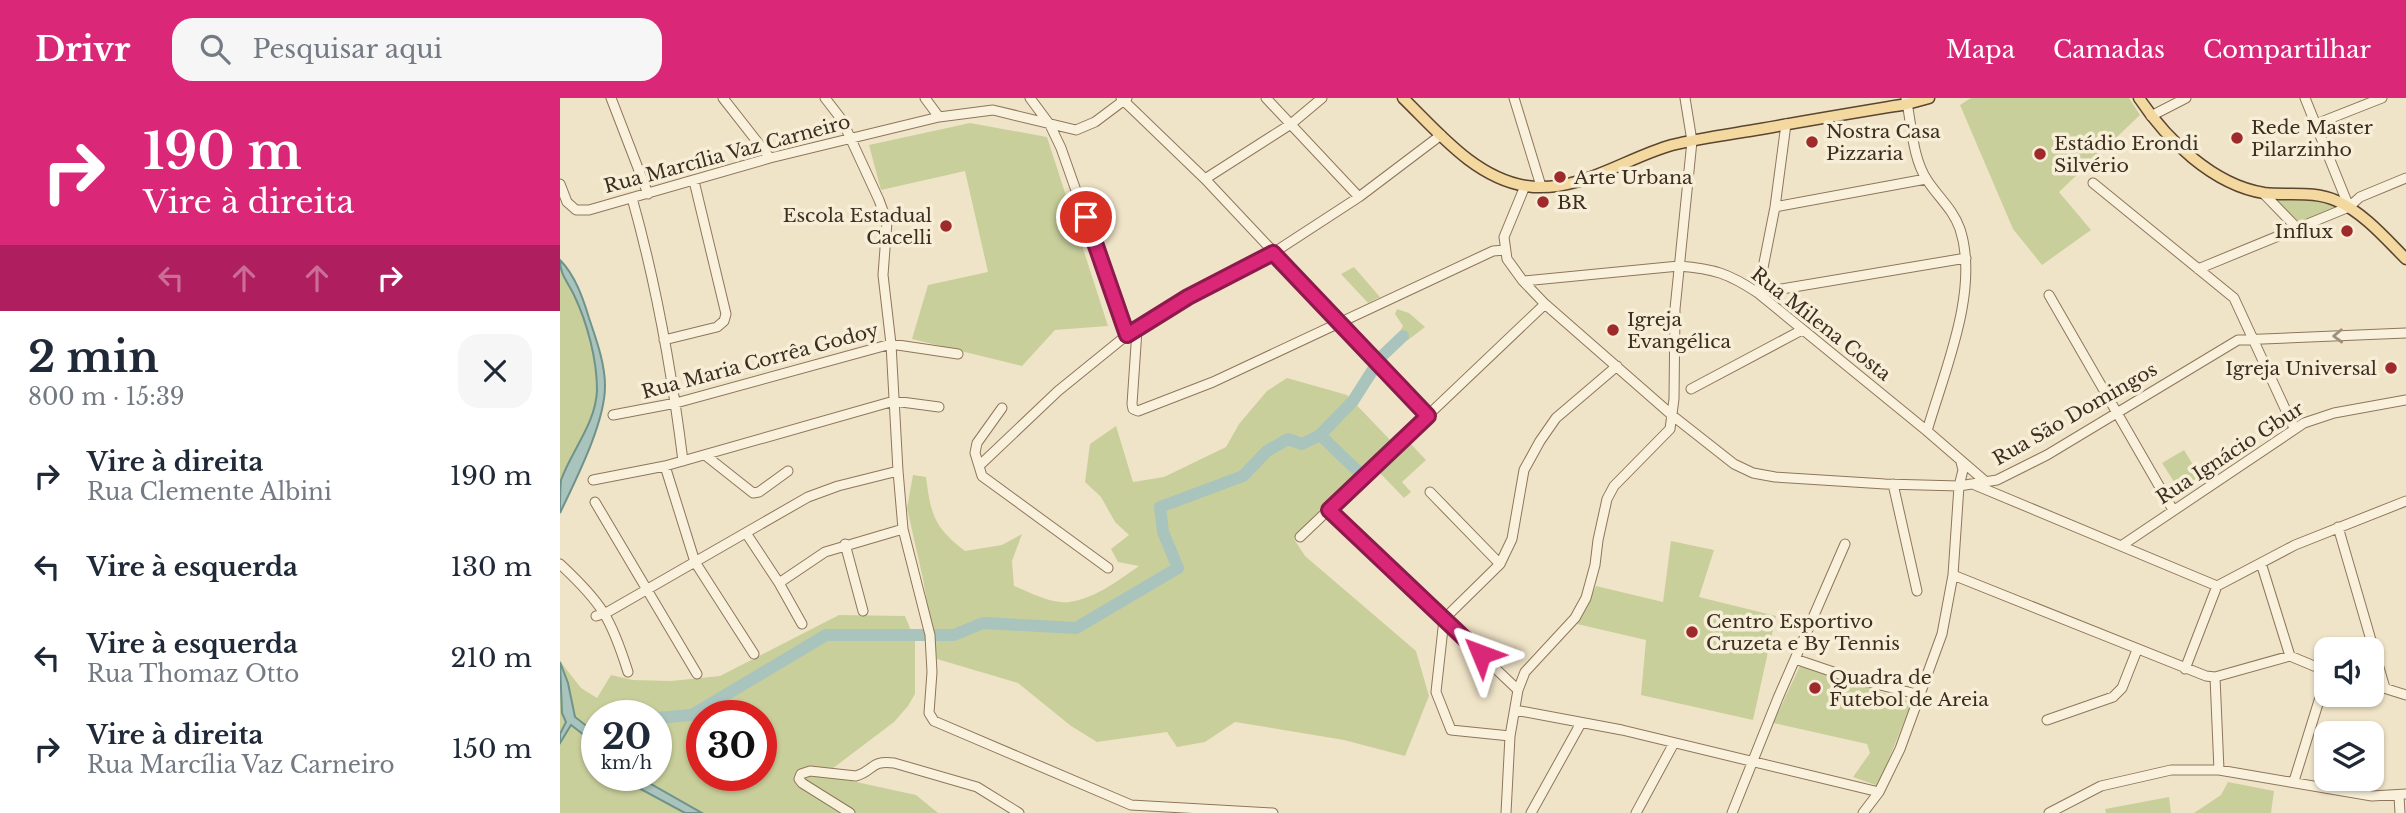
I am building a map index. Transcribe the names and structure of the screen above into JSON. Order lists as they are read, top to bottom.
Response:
{
  "streets": {
    "street": [
      "Rua Marcília Vaz Carneiro",
      "Rua Milena Costa",
      "Rua Maria Corrêa Godoy",
      "Rua São Domingos",
      "Rua Ignácio Gbur"
    ]
  },
  "crossings": [
    ["Rua Milena Costa", "Rua São Domingos"]
  ],
  "places": [
    "Rede Master Pilarzinho",
    "Nostra Casa Pizzaria",
    "Estádio Erondi Silvério",
    "Arte Urbana",
    "BR",
    "Escola Estadual Cacelli",
    "Influx",
    "Igreja Evangélica",
    "Igreja Universal",
    "Centro Esportivo Cruzeta e By Tennis",
    "Quadra de Futebol de Areia"
  ],
  "page": {
    "header": "Drivr",
    "search": "Pesquisar aqui",
    "nav": ["Mapa", "Camadas", "Compartilhar"],
    "turn": ["190 m", "Vire à direita"],
    "heading": ["2 min", "800 m · 15:39"],
    "list": [
      {
        "name": "Vire à direita",
        "note": "Rua Clemente Albini",
        "value": "190 m"
      },
      {
        "name": "Vire à esquerda",
        "value": "130 m"
      },
      {
        "name": "Vire à esquerda",
        "note": "Rua Thomaz Otto",
        "value": "210 m"
      },
      {
        "name": "Vire à direita",
        "note": "Rua Marcília Vaz Carneiro",
        "value": "150 m"
      }
    ],
    "speed": "20 km/h",
    "limit": "30"
  }
}
